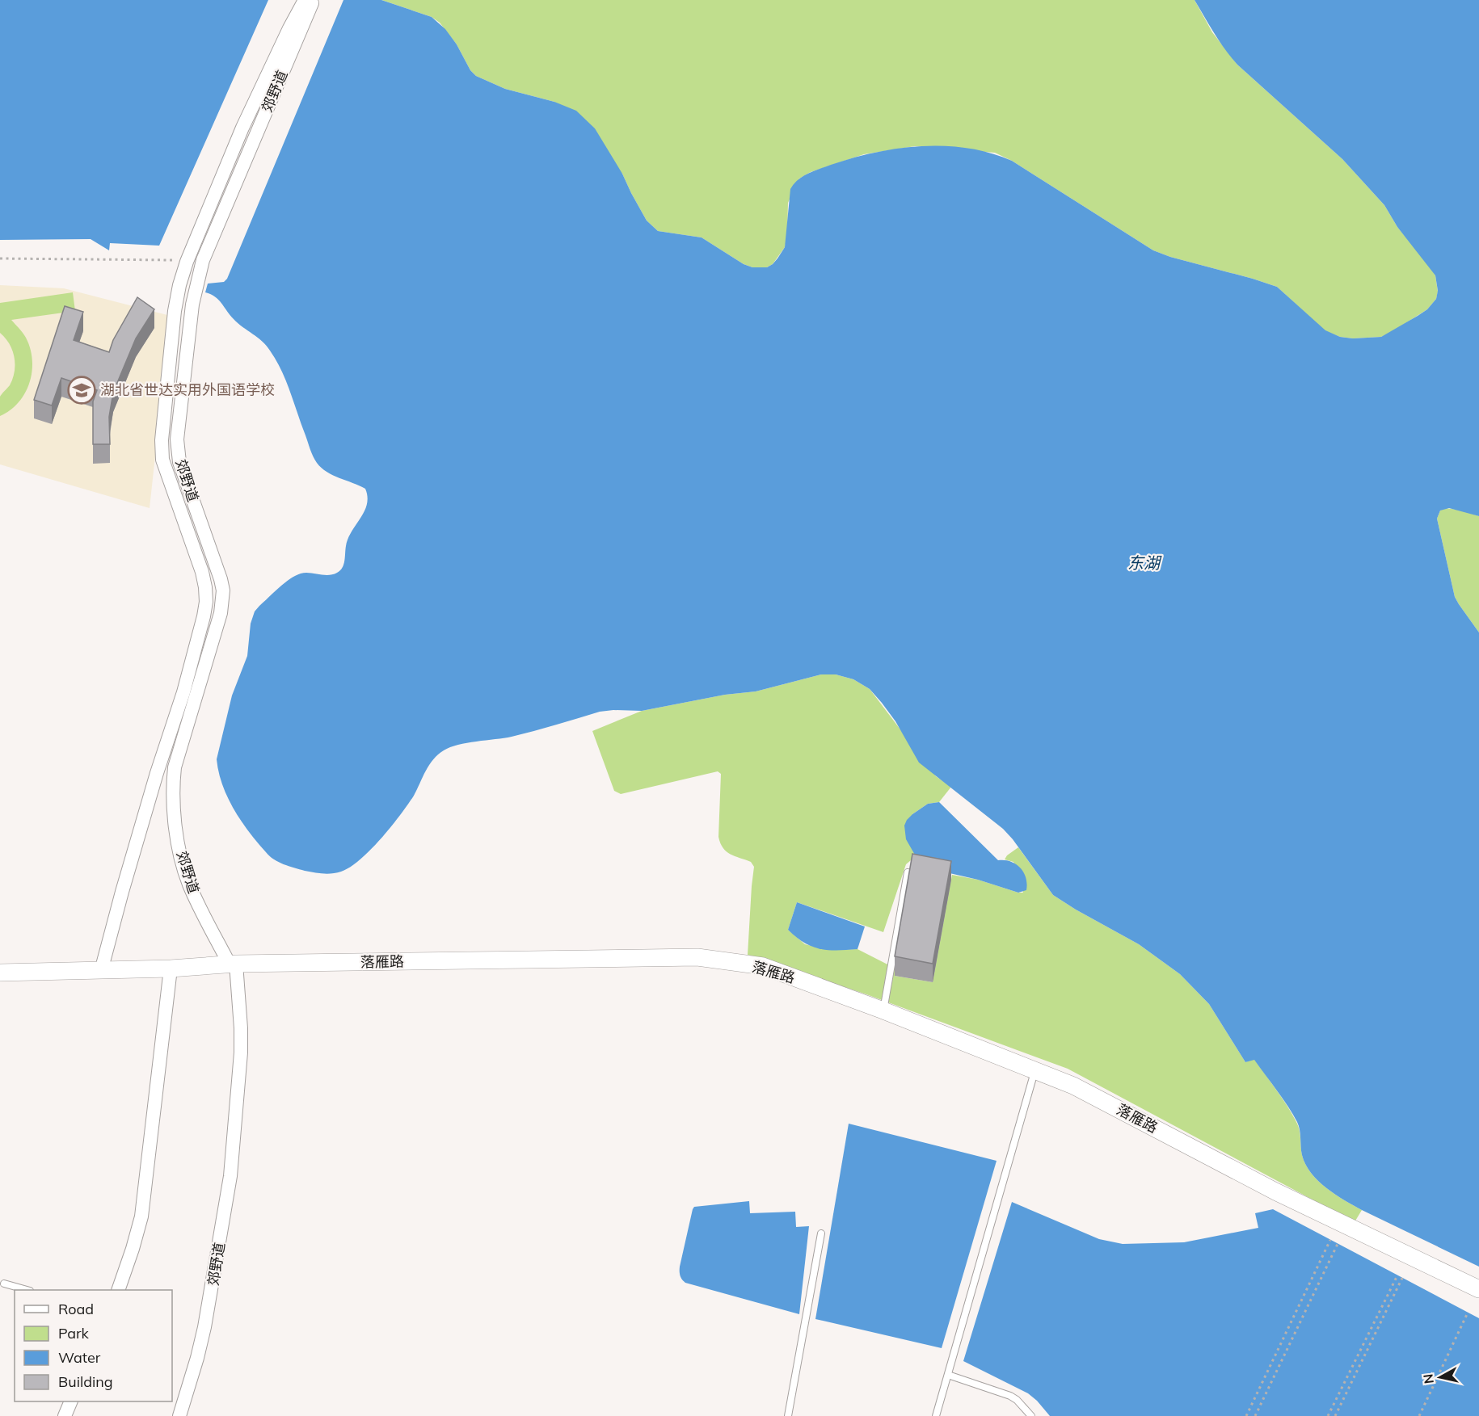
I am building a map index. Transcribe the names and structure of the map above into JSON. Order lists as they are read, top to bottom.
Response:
{
  "streets": {
    "street": ["郊野道", "落雁路"]
  },
  "crossings": [
    ["郊野道", "落雁路"]
  ],
  "water": ["东湖"],
  "places": {
    "school or university": ["湖北省世达实用外国语学校"]
  },
  "legend": [
    "Road",
    "Park",
    "Water",
    "Building"
  ],
  "north": "left"
}
